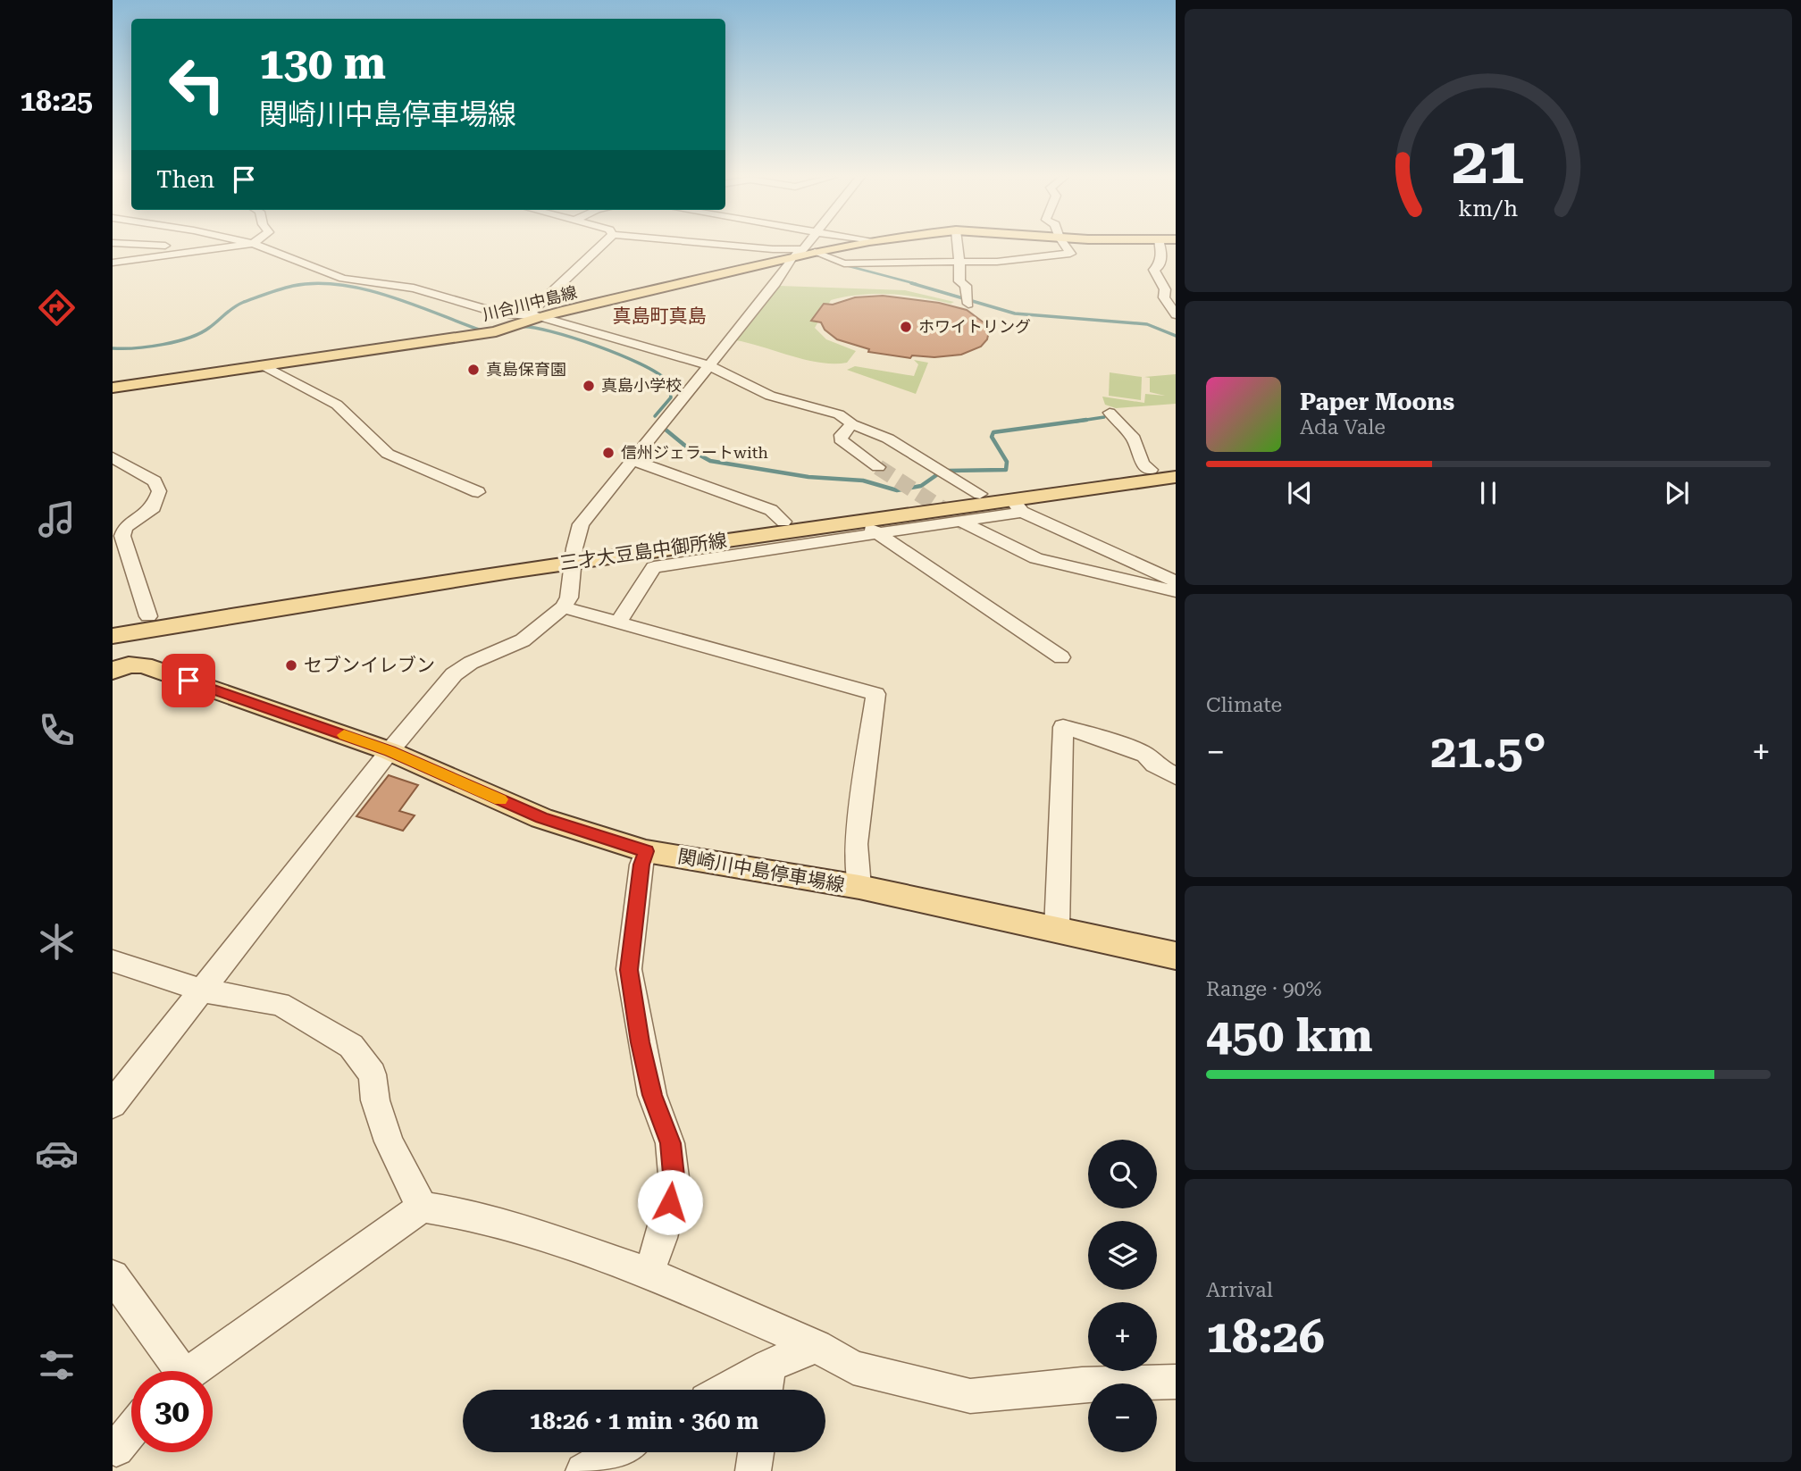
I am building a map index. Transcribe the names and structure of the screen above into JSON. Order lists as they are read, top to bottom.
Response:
{
  "streets": {
    "main road": ["川合川中島線", "三才大豆島中御所線", "関崎川中島停車場線"]
  },
  "districts": ["真島町真島"],
  "places": [
    "ホワイトリング",
    "真島保育園",
    "真島小学校",
    "信州ジェラートwith",
    "セブンイレブン"
  ],
  "page": {
    "tabs": "18:25",
    "turn": ["130 m", "関崎川中島停車場線"],
    "then": "Then",
    "song": ["Paper Moons", "Ada Vale"],
    "tile": [
      "Climate",
      ["Range · 90%", "450 km"],
      ["Arrival", "18:26"]
    ],
    "heat": ["−", "21.5°", "+"],
    "map_buttons": ["+", "−"],
    "limit": "30",
    "trip": "18:26 · 1 min · 360 m",
    "gauge": ["21", "km/h"]
  }
}
